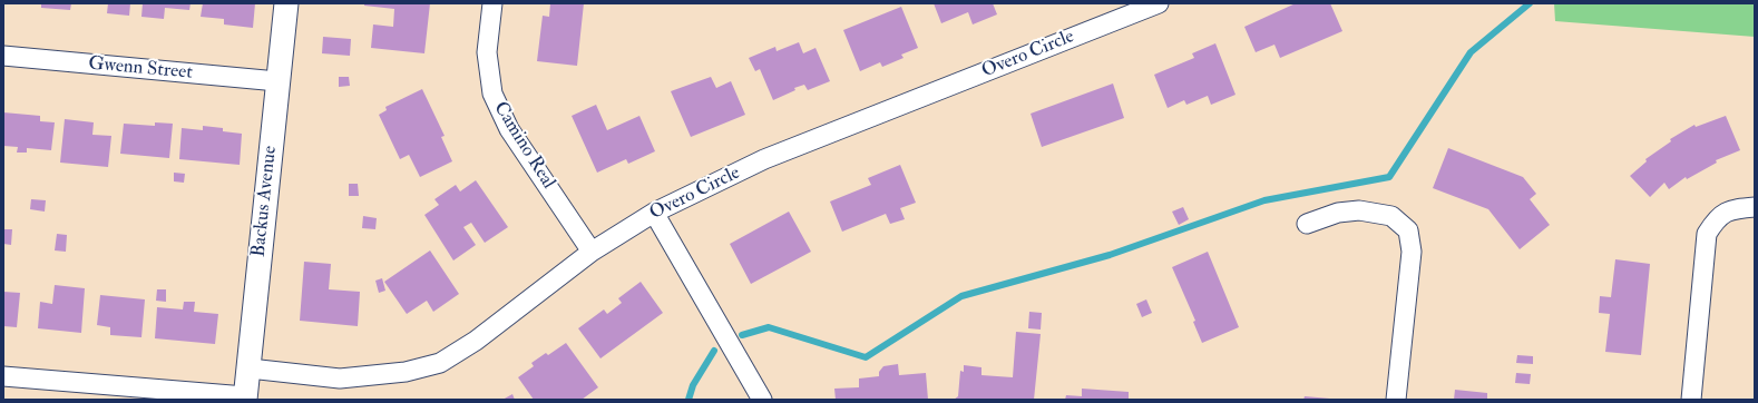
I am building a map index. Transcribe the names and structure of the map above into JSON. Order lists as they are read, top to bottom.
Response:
{
  "streets": {
    "street": [
      "Overo Circle",
      "Gwenn Street",
      "Camino Real",
      "Backus Avenue"
    ]
  },
  "crossings": [
    ["Overo Circle", "Camino Real"],
    ["Overo Circle", "Backus Avenue"],
    ["Gwenn Street", "Backus Avenue"]
  ]
}
